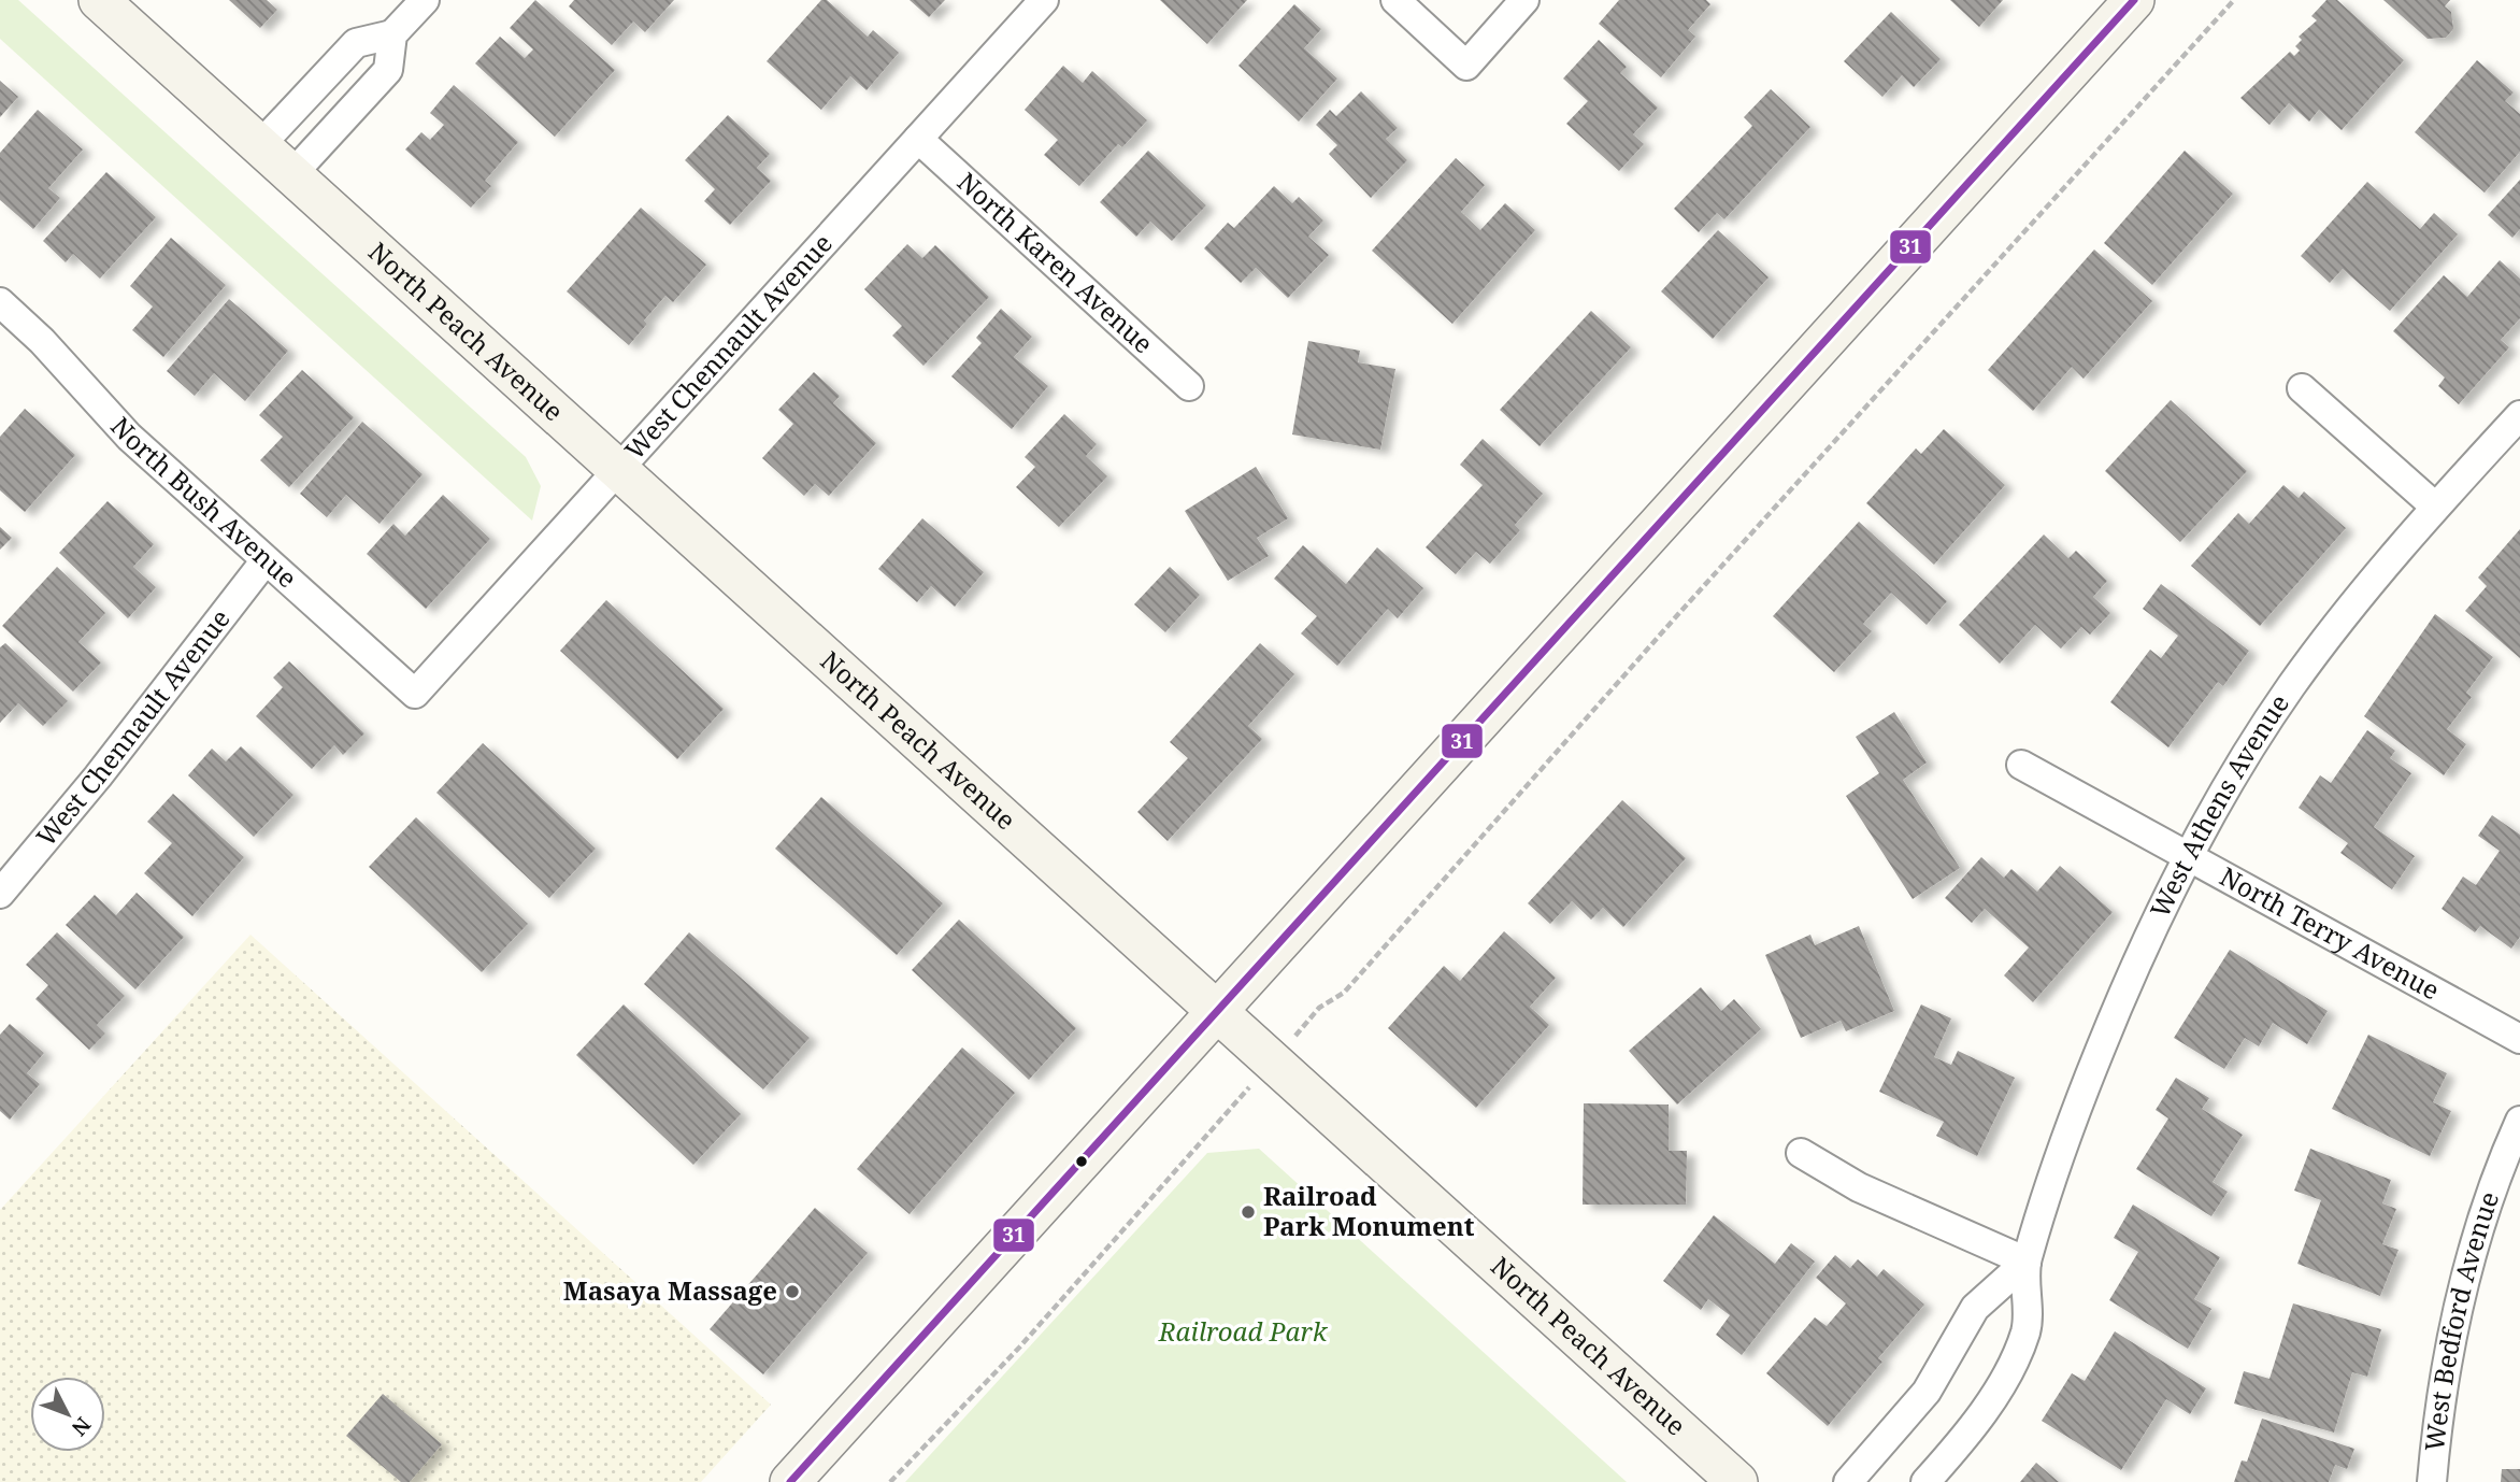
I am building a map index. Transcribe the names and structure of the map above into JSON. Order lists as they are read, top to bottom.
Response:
{
  "streets": {
    "street": [
      "North Karen Avenue",
      "North Peach Avenue",
      "West Chennault Avenue",
      "North Bush Avenue",
      "West Athens Avenue",
      "North Terry Avenue",
      "West Bedford Avenue"
    ]
  },
  "crossings": [
    ["North Karen Avenue", "West Chennault Avenue"],
    ["North Peach Avenue", "West Chennault Avenue"],
    ["West Chennault Avenue", "North Bush Avenue"],
    ["West Athens Avenue", "North Terry Avenue"]
  ],
  "parks": ["Railroad Park"],
  "places": ["Railroad Park Monument", "Masaya Massage"],
  "lines": ["transit line 31"],
  "north": "bottom right"
}
